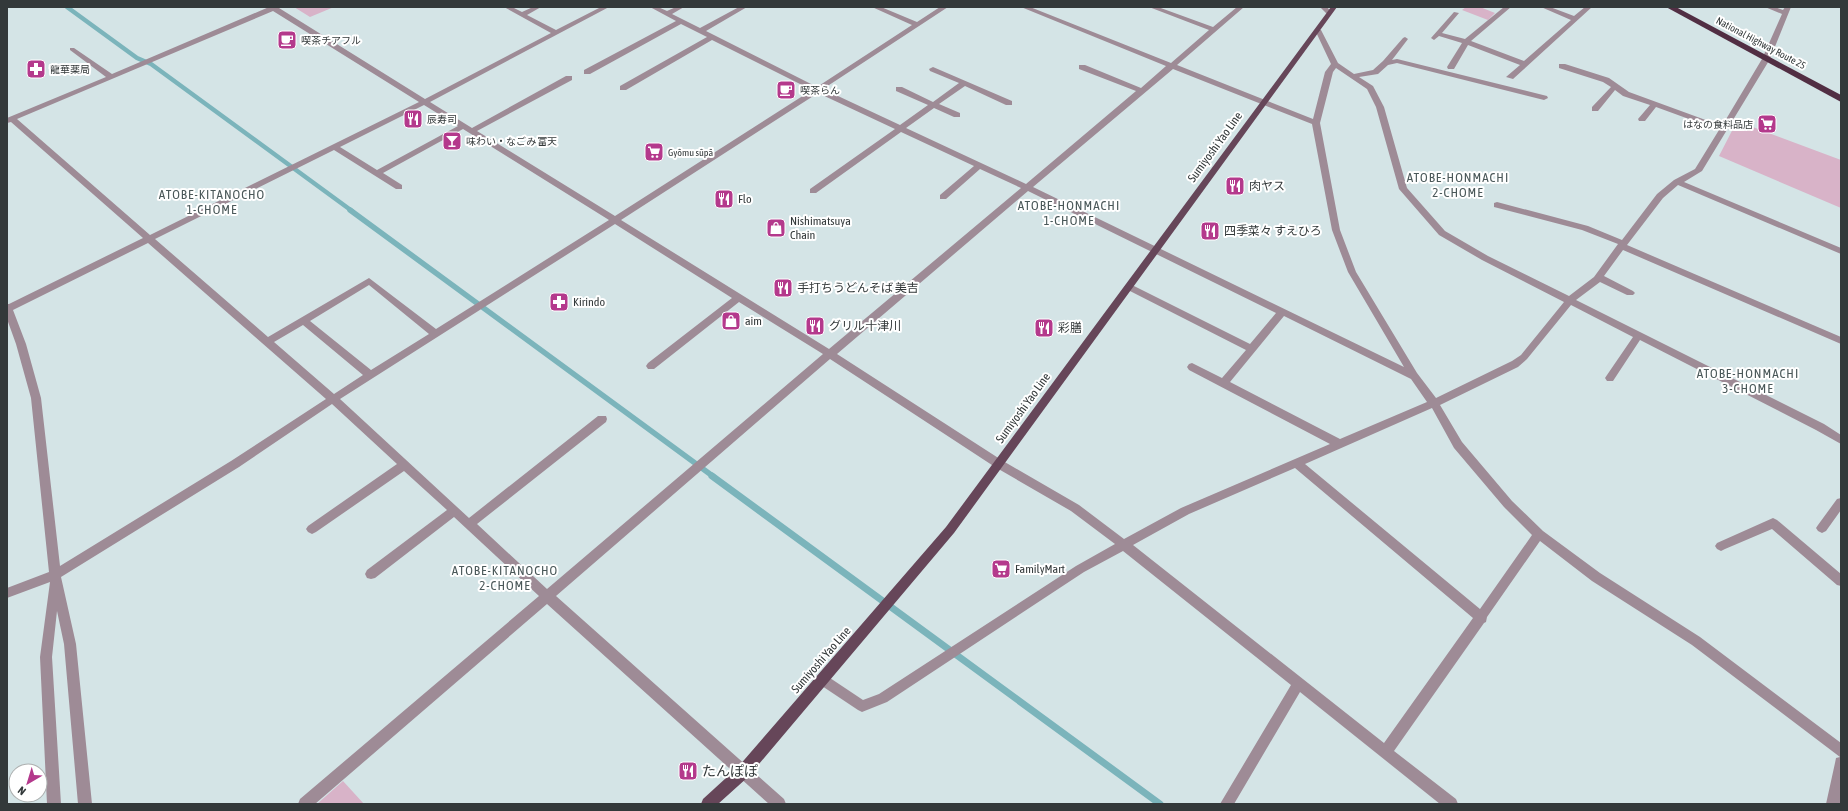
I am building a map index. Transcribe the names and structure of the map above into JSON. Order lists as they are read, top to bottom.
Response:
{
  "streets": {
    "highway": ["National Highway Route 25"],
    "main road": ["Sumiyoshi Yao Line"]
  },
  "districts": [
    "ATOBE-HONMACHI 2-CHOME",
    "ATOBE-KITANOCHO 1-CHOME",
    "ATOBE-HONMACHI 1-CHOME",
    "ATOBE-HONMACHI 3-CHOME",
    "ATOBE-KITANOCHO 2-CHOME"
  ],
  "places": {
    "cafe": ["喫茶チアフル", "喫茶らん"],
    "pharmacy": ["龍華薬局", "Kirindo"],
    "restaurant": [
      "辰寿司",
      "肉ヤス",
      "Flo",
      "四季菜々 すえひろ",
      "手打ちうどんそば 美吉",
      "グリル十津川",
      "彩膳",
      "たんぽぽ"
    ],
    "supermarket": ["はなの食料品店", "Gyōmu sūpā", "FamilyMart"],
    "bar": ["味わい・なごみ 富天"],
    "shop": ["Nishimatsuya Chain", "aim"]
  },
  "north": "bottom left"
}
